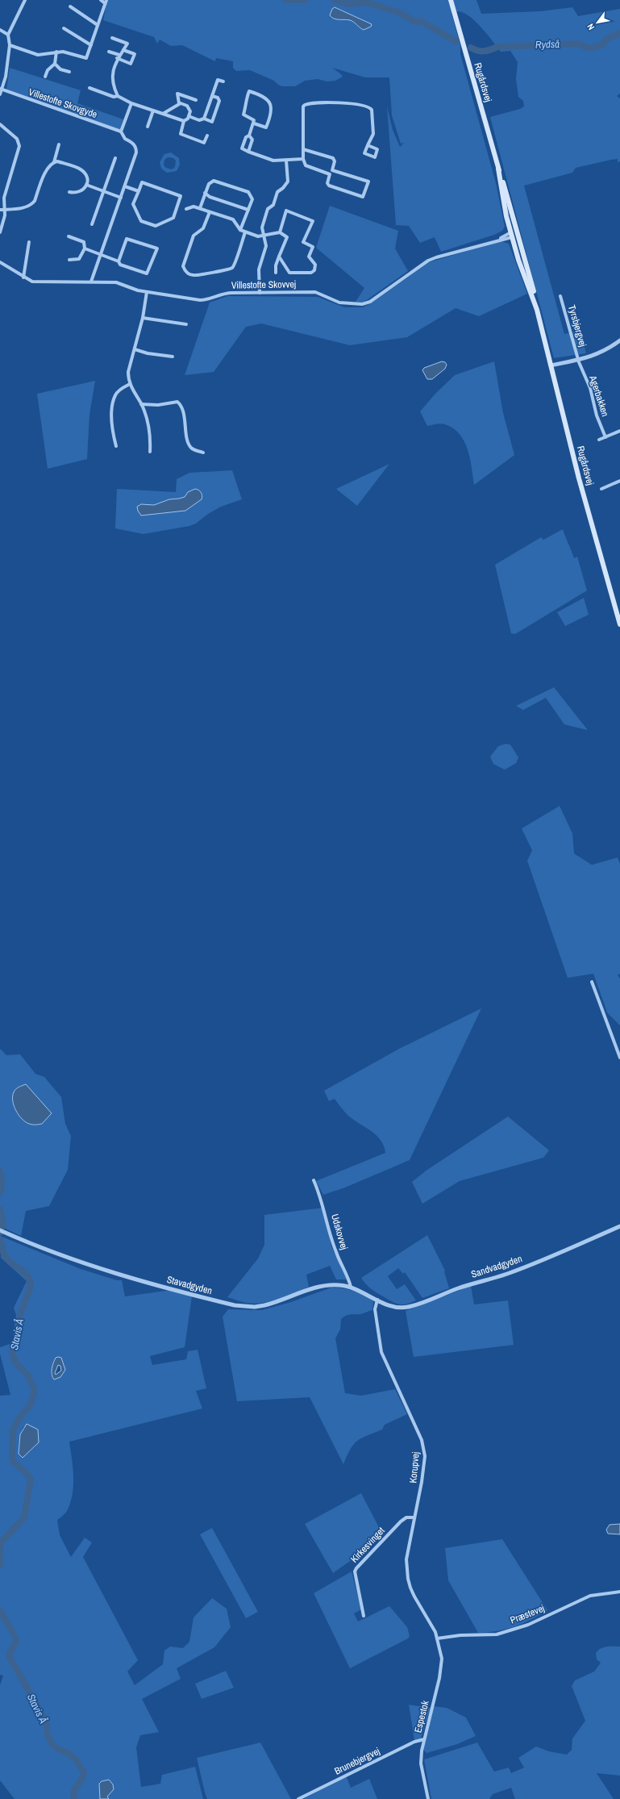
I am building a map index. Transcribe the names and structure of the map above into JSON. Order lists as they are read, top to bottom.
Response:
{
  "streets": {
    "main road": ["Rugårdsvej"],
    "street": [
      "Villestofte Skovgyde",
      "Villestofte Skovvej",
      "Tyrsbjergvej",
      "Agerbakken",
      "Udskovvej",
      "Sandvadgyden",
      "Stavadgyden",
      "Korupvej",
      "Kirkesvinget",
      "Præstevej",
      "Espestok",
      "Brunebjergvej"
    ]
  },
  "crossings": [
    ["Rugårdsvej", "Villestofte Skovvej"],
    ["Rugårdsvej", "Tyrsbjergvej"],
    ["Tyrsbjergvej", "Agerbakken"],
    ["Udskovvej", "Stavadgyden"],
    ["Sandvadgyden", "Stavadgyden"],
    ["Sandvadgyden", "Korupvej"],
    ["Stavadgyden", "Korupvej"],
    ["Korupvej", "Kirkesvinget"],
    ["Korupvej", "Præstevej"],
    ["Korupvej", "Espestok"],
    ["Præstevej", "Espestok"],
    ["Espestok", "Brunebjergvej"]
  ],
  "water": ["Rydså", "Stavis Å"],
  "north": "bottom left"
}
